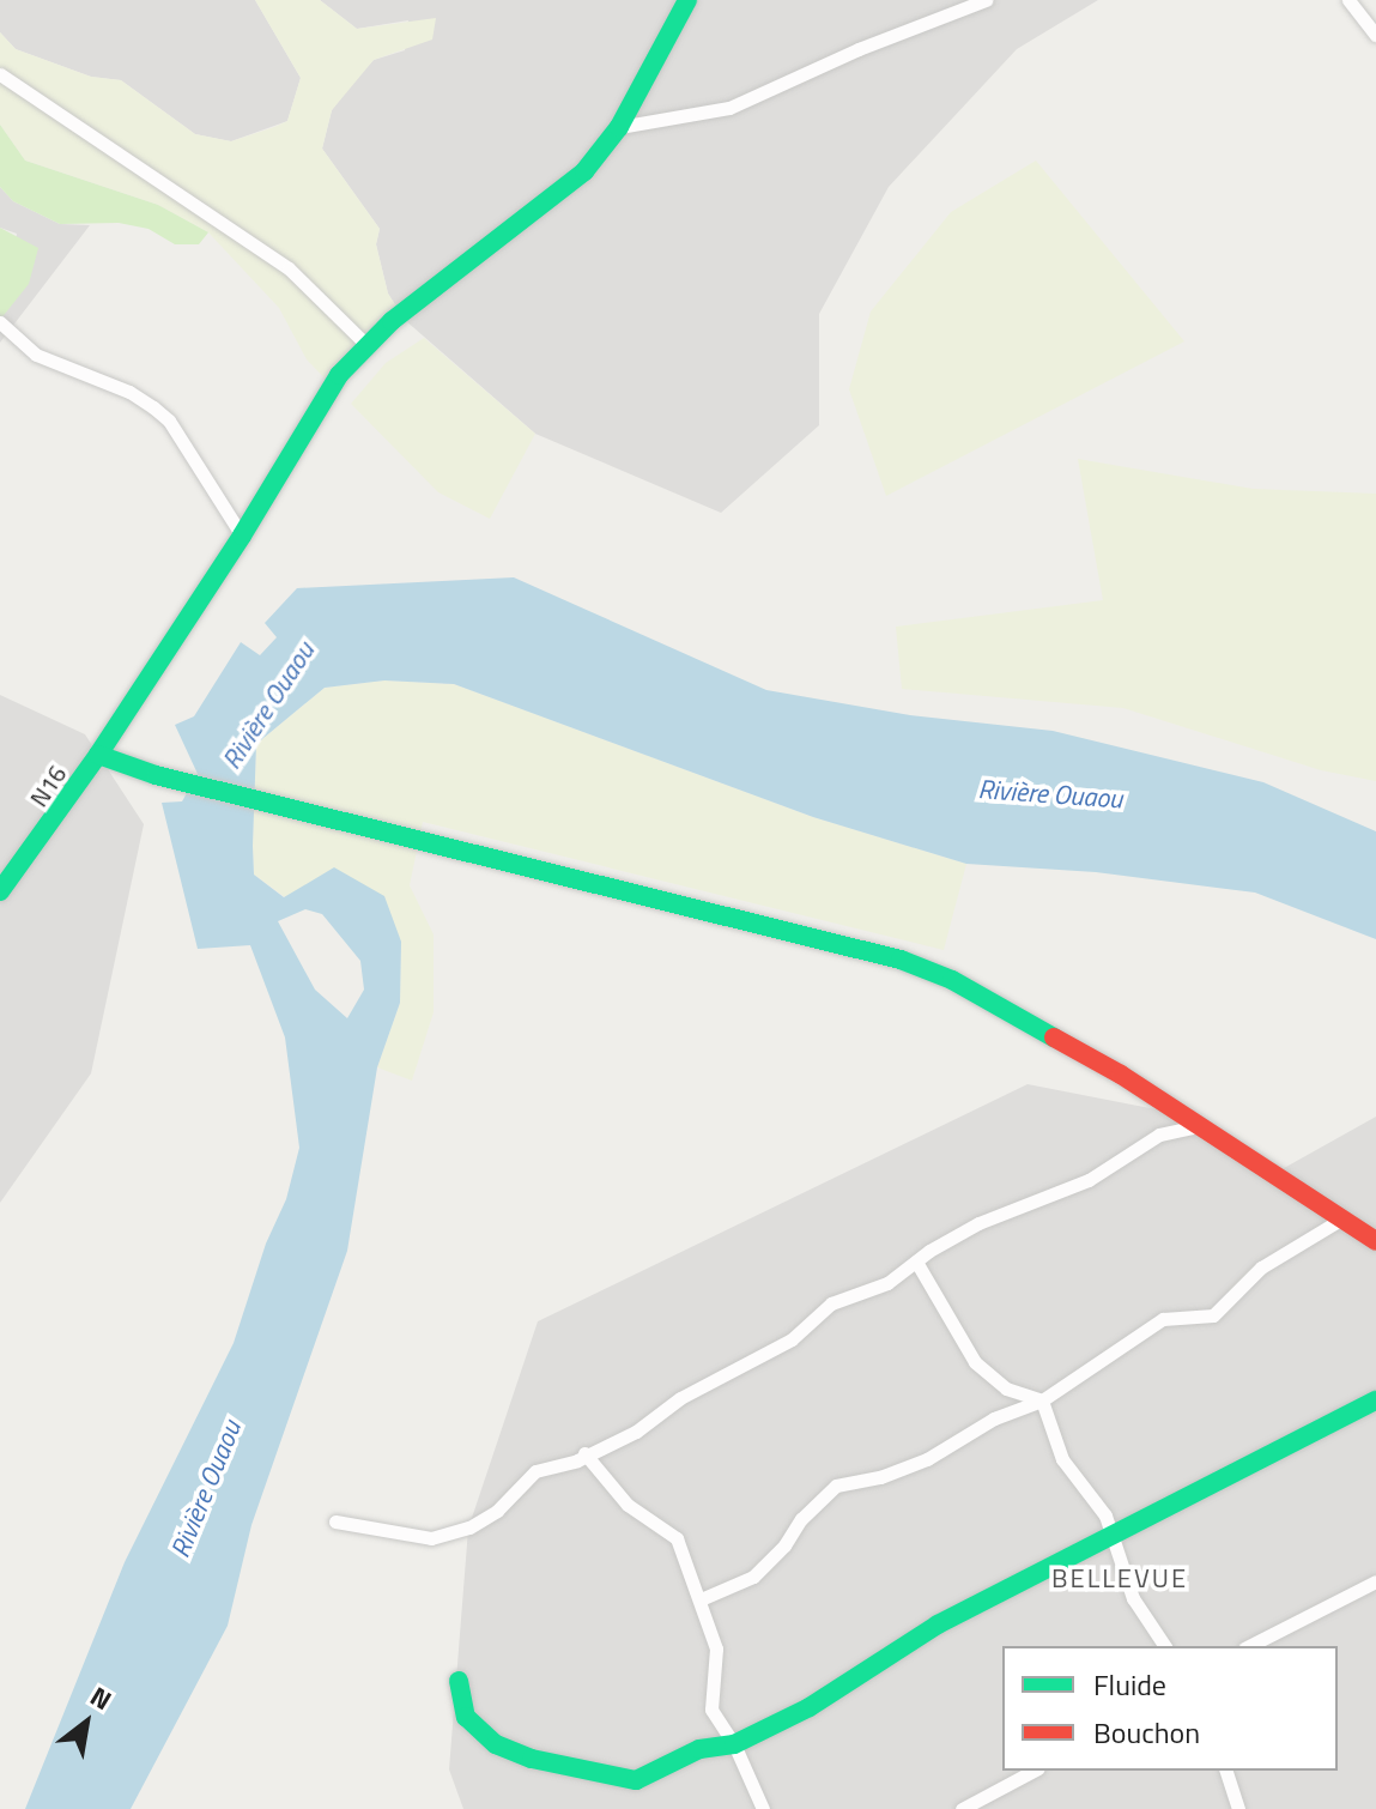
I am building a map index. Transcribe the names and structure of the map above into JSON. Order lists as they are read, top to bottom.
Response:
{
  "streets": {
    "main road": ["N16"]
  },
  "districts": ["BELLEVUE"],
  "water": ["Rivière Ouaou"],
  "legend": ["Fluide", "Bouchon"],
  "north": "top right"
}
